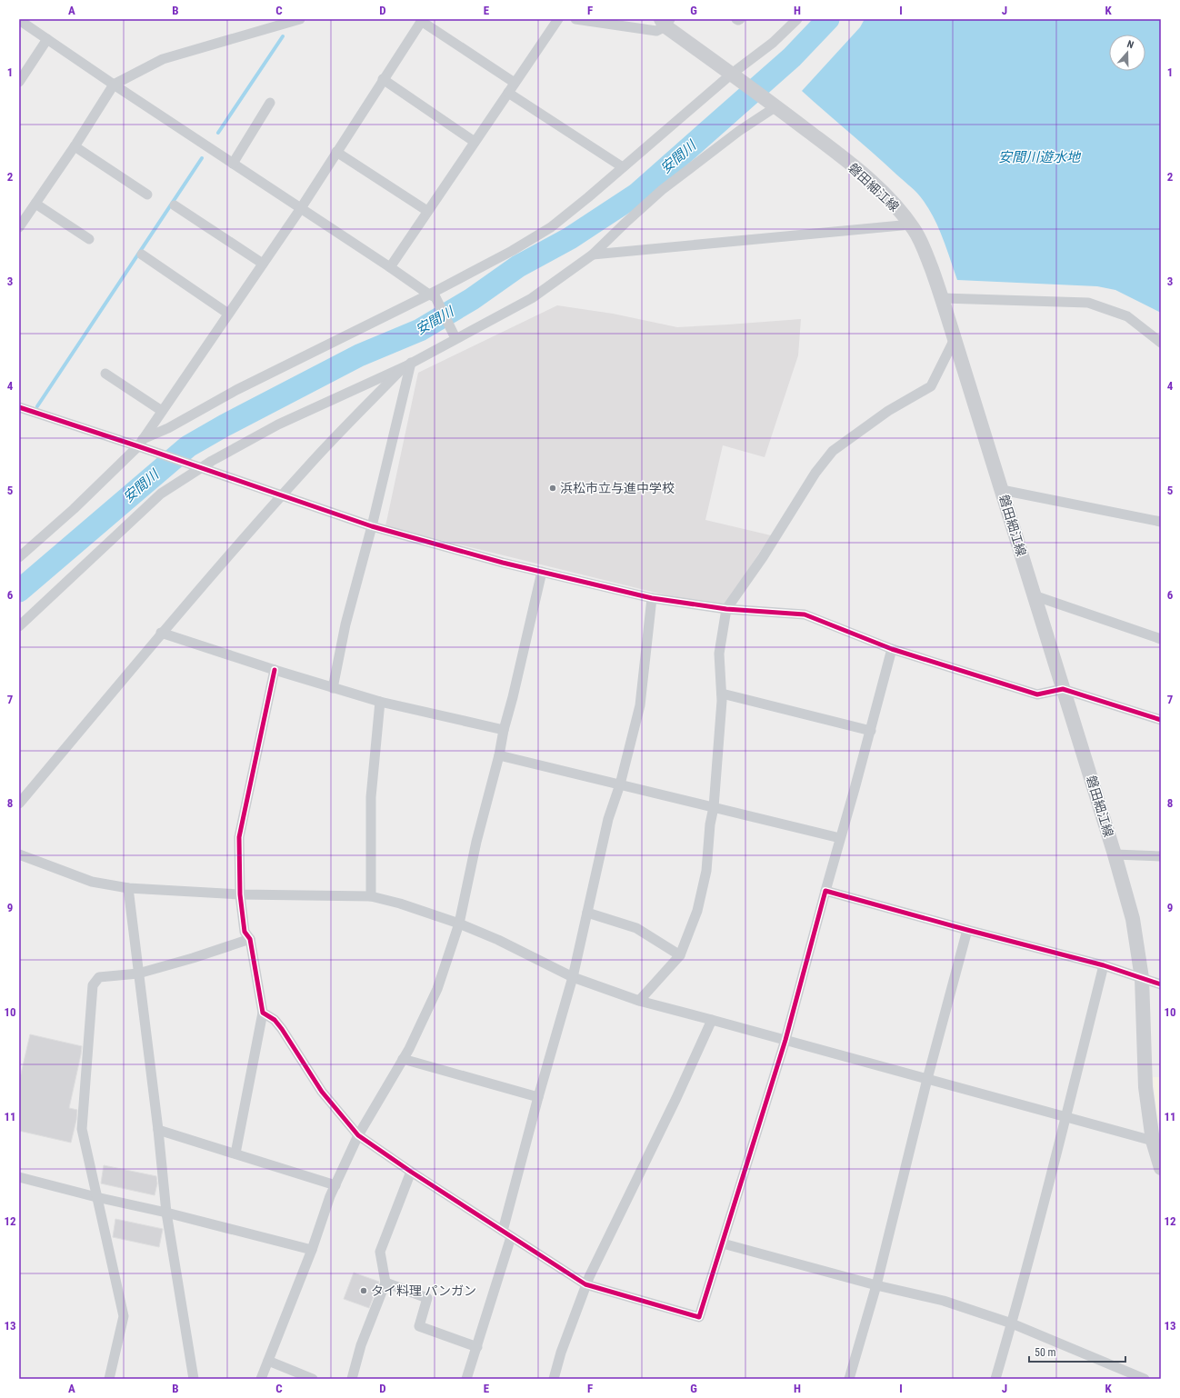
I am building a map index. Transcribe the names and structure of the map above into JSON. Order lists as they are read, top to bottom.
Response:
{
  "streets": {
    "main road": ["磐田細江線"]
  },
  "water": ["安間川", "安間川遊水地"],
  "places": ["浜松市立与進中学校", "タイ料理 パンガン"],
  "scale_bar": "50 m",
  "north": "top",
  "grid": {
    "columns": [
      "A",
      "B",
      "C",
      "D",
      "E",
      "F",
      "G",
      "H",
      "I",
      "J",
      "K"
    ],
    "rows": [
      "1",
      "2",
      "3",
      "4",
      "5",
      "6",
      "7",
      "8",
      "9",
      "10",
      "11",
      "12",
      "13"
    ]
  }
}
